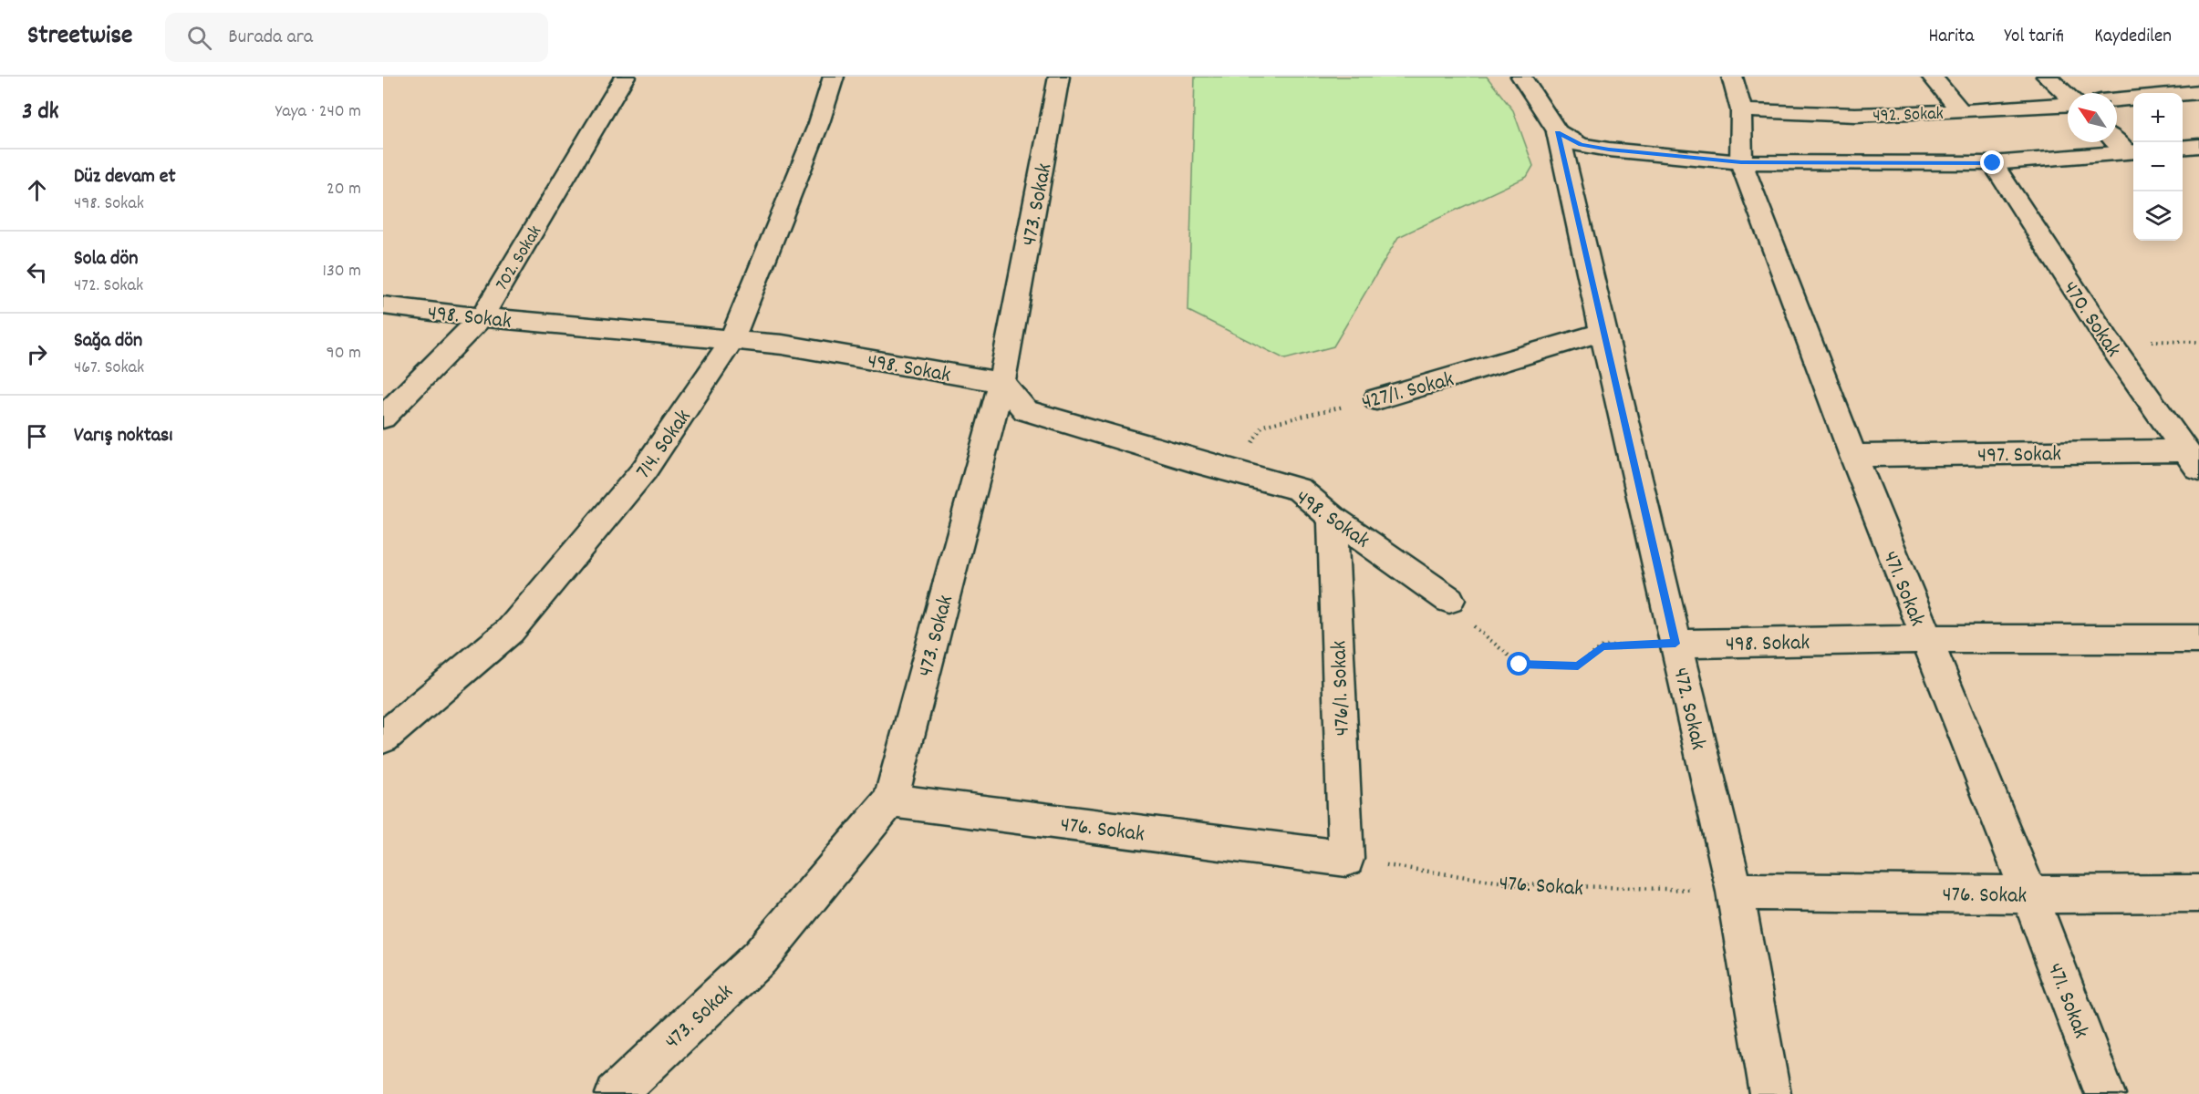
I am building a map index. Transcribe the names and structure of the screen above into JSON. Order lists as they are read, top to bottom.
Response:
{
  "streets": {
    "street": [
      "492. Sokak",
      "473. Sokak",
      "702. Sokak",
      "498. Sokak",
      "470. Sokak",
      "427/1. Sokak",
      "714. Sokak",
      "497. Sokak",
      "471. Sokak",
      "476/1. Sokak",
      "472. Sokak",
      "476. Sokak"
    ]
  },
  "crossings": [
    ["492. Sokak", "471. Sokak"],
    ["473. Sokak", "498. Sokak"],
    ["473. Sokak", "476. Sokak"],
    ["702. Sokak", "498. Sokak"],
    ["498. Sokak", "427/1. Sokak"],
    ["498. Sokak", "714. Sokak"],
    ["498. Sokak", "471. Sokak"],
    ["498. Sokak", "476/1. Sokak"],
    ["498. Sokak", "472. Sokak"],
    ["470. Sokak", "497. Sokak"],
    ["427/1. Sokak", "472. Sokak"],
    ["497. Sokak", "471. Sokak"],
    ["471. Sokak", "476. Sokak"],
    ["476/1. Sokak", "476. Sokak"],
    ["472. Sokak", "476. Sokak"]
  ],
  "north": "top left",
  "page": {
    "header": "Streetwise",
    "search": "Burada ara",
    "nav": ["Harita", "Yol tarifi", "Kaydedilen"],
    "heading": ["3 dk", "Yaya · 240 m"],
    "map_buttons": ["+", "−"],
    "list": [
      ["Düz devam et", "498. Sokak", "20 m"],
      ["Sola dön", "472. Sokak", "130 m"],
      ["Sağa dön", "467. Sokak", "90 m"],
      "Varış noktası"
    ]
  }
}
